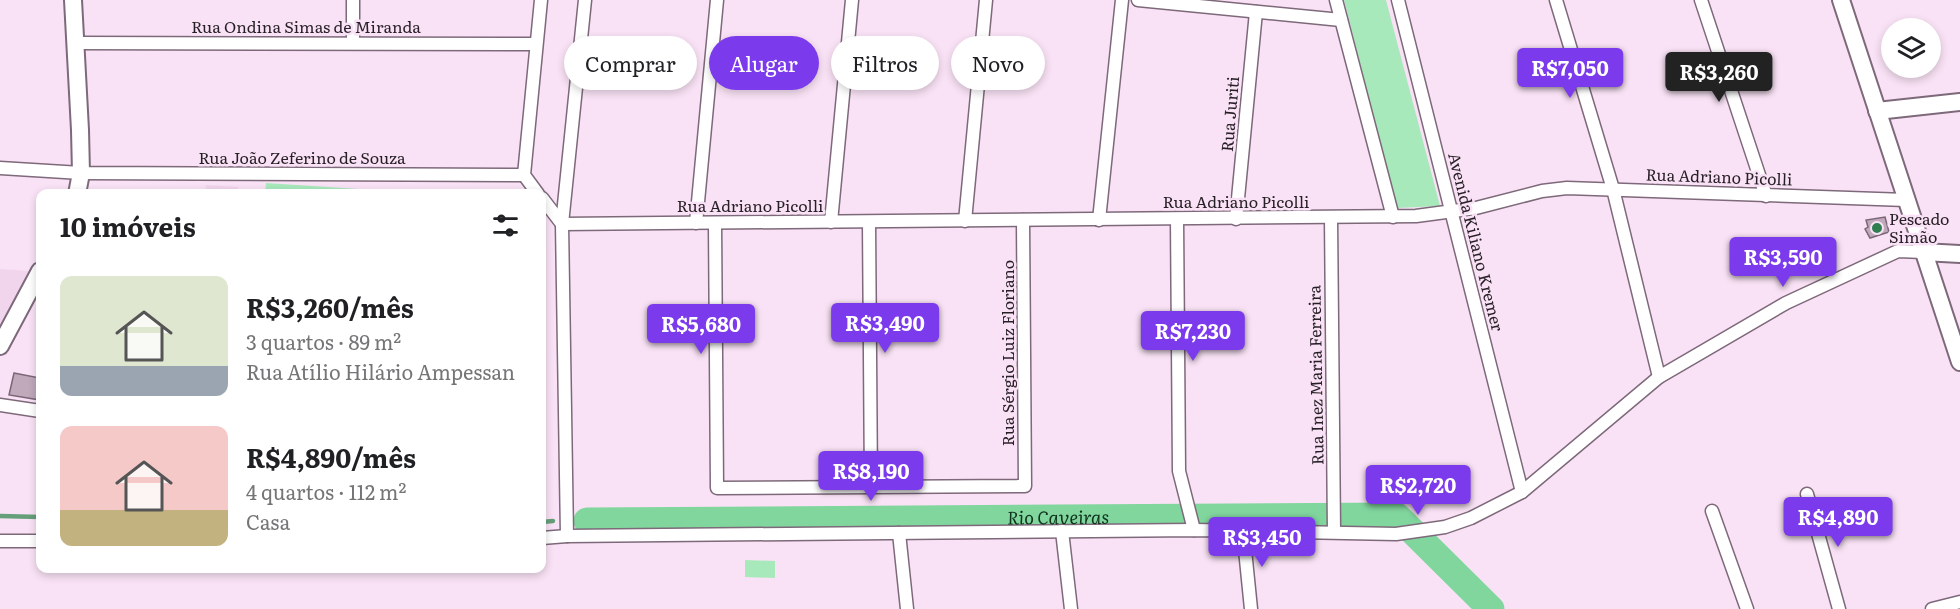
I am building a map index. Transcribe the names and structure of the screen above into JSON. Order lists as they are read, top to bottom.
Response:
{
  "streets": {
    "street": [
      "Rua Ondina Simas de Miranda",
      "Rua Juriti",
      "Rua João Zeferino de Souza",
      "Rua Adriano Picolli",
      "Avenida Kiliano Kremer",
      "Rua Sérgio Luiz Floriano",
      "Rua Inez Maria Ferreira"
    ]
  },
  "crossings": [
    ["Rua Juriti", "Rua Adriano Picolli"],
    ["Rua Adriano Picolli", "Avenida Kiliano Kremer"],
    ["Rua Adriano Picolli", "Rua Sérgio Luiz Floriano"],
    ["Rua Adriano Picolli", "Rua Inez Maria Ferreira"]
  ],
  "water": ["Rio Caveiras"],
  "places": ["Pescado Simão"],
  "page": {
    "chip": [
      "Comprar",
      "Alugar",
      "Filtros",
      "Novo"
    ],
    "price": [
      "R$7,050",
      "R$3,260",
      "R$3,590",
      "R$3,490",
      "R$5,680",
      "R$7,230",
      "R$8,190",
      "R$2,720",
      "R$4,890",
      "R$3,450"
    ],
    "heading": "10 imóveis",
    "list": [
      {
        "name": "R$3,260/mês",
        "note": "3 quartos · 89 m² · Rua Atílio Hilário Ampessan"
      },
      {
        "name": "R$4,890/mês",
        "note": "4 quartos · 112 m² · Casa"
      }
    ]
  }
}
